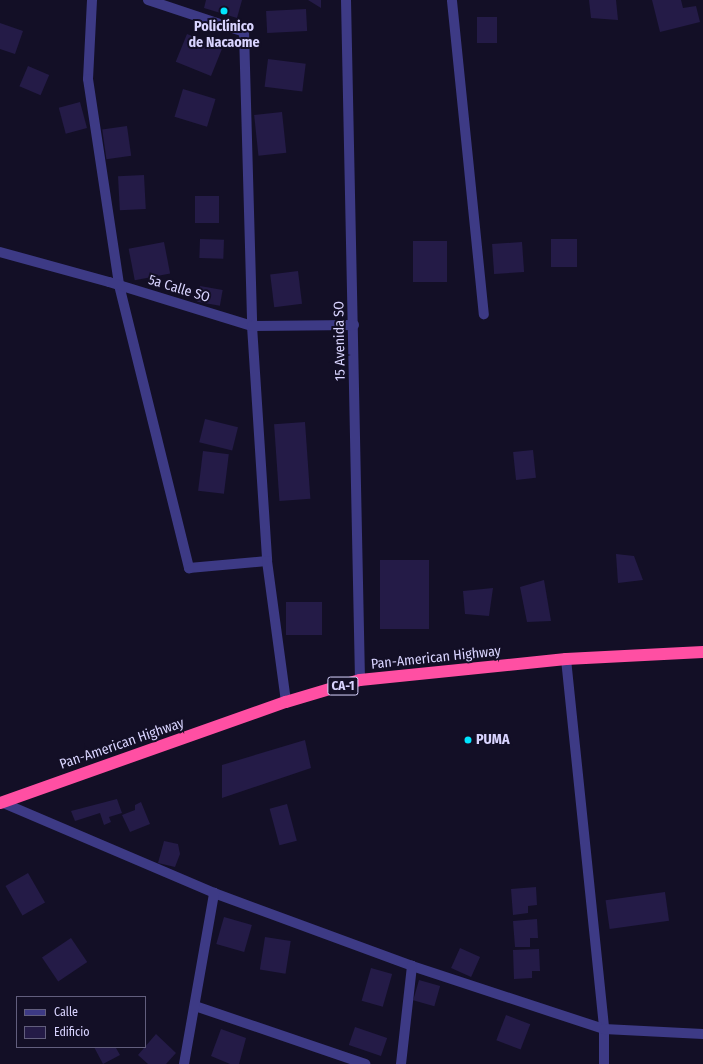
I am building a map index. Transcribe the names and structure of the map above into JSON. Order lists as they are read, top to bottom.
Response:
{
  "streets": {
    "highway": ["Pan-American Highway", "CA-1"],
    "street": ["5a Calle SO", "15 Avenida SO"]
  },
  "crossings": [
    ["5a Calle SO", "15 Avenida SO"],
    ["15 Avenida SO", "Pan-American Highway"]
  ],
  "places": ["Policlínico de Nacaome", "PUMA"],
  "legend": ["Calle", "Edificio"]
}
